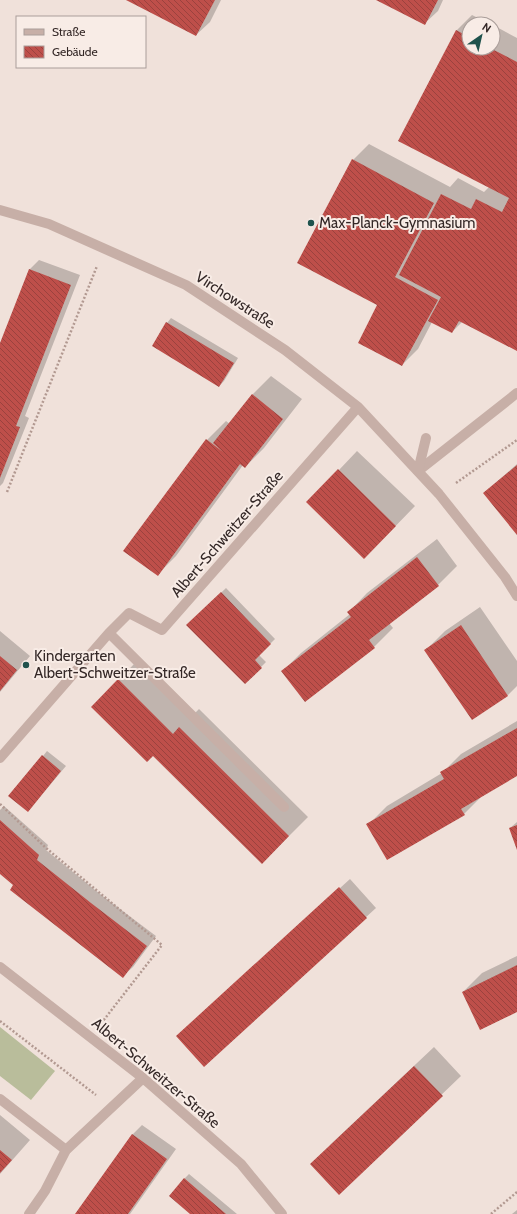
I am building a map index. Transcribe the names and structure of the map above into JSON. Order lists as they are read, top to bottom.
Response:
{
  "streets": {
    "street": ["Virchowstraße", "Albert-Schweitzer-Straße"]
  },
  "crossings": [
    ["Virchowstraße", "Albert-Schweitzer-Straße"]
  ],
  "places": ["Max-Planck-Gymnasium", "Kindergarten Albert-Schweitzer-Straße"],
  "legend": ["Straße", "Gebäude"],
  "north": "top right"
}
